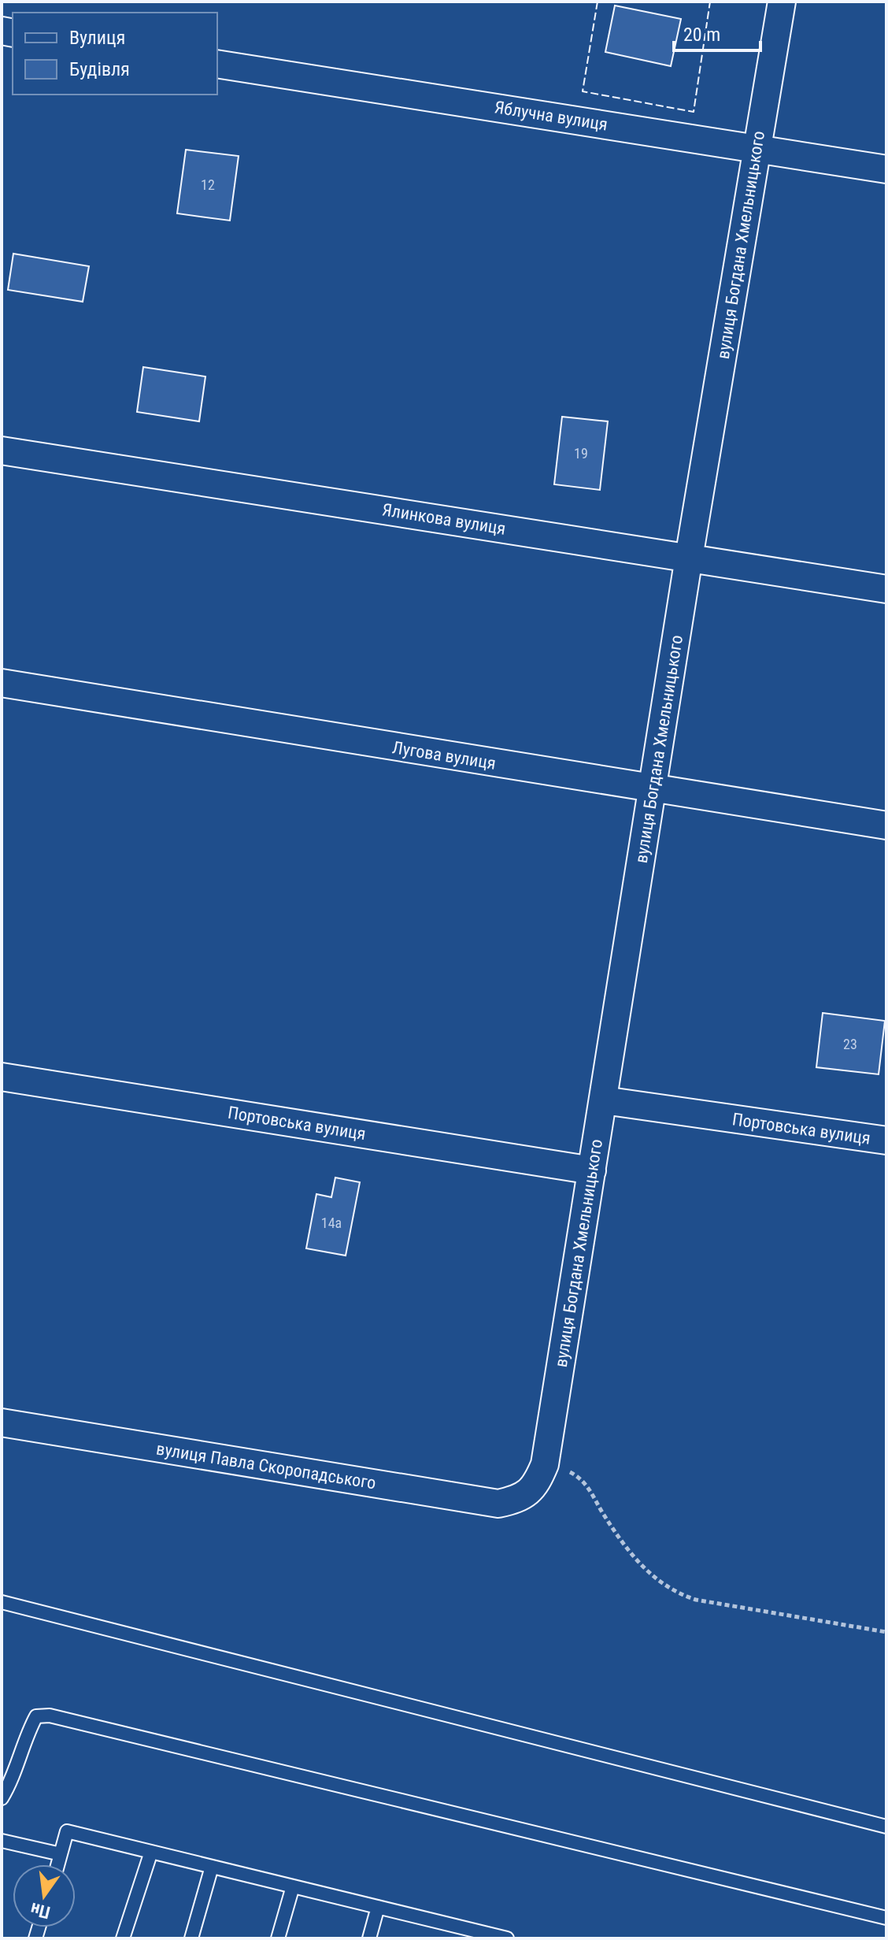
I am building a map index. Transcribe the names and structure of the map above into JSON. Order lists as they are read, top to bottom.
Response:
{
  "streets": {
    "street": [
      "Яблучна вулиця",
      "вулиця Богдана Хмельницького",
      "Ялинкова вулиця",
      "Лугова вулиця",
      "Портовська вулиця",
      "вулиця Павла Скоропадського"
    ]
  },
  "crossings": [
    ["Яблучна вулиця", "вулиця Богдана Хмельницького"],
    ["вулиця Богдана Хмельницького", "Ялинкова вулиця"],
    ["вулиця Богдана Хмельницького", "Лугова вулиця"],
    ["вулиця Богдана Хмельницького", "Портовська вулиця"],
    ["вулиця Богдана Хмельницького", "вулиця Павла Скоропадського"]
  ],
  "house_numbers": [
    "12",
    "19",
    "23",
    "14а"
  ],
  "legend": ["Вулиця", "Будівля"],
  "scale_bar": "20 m",
  "north": "bottom"
}
